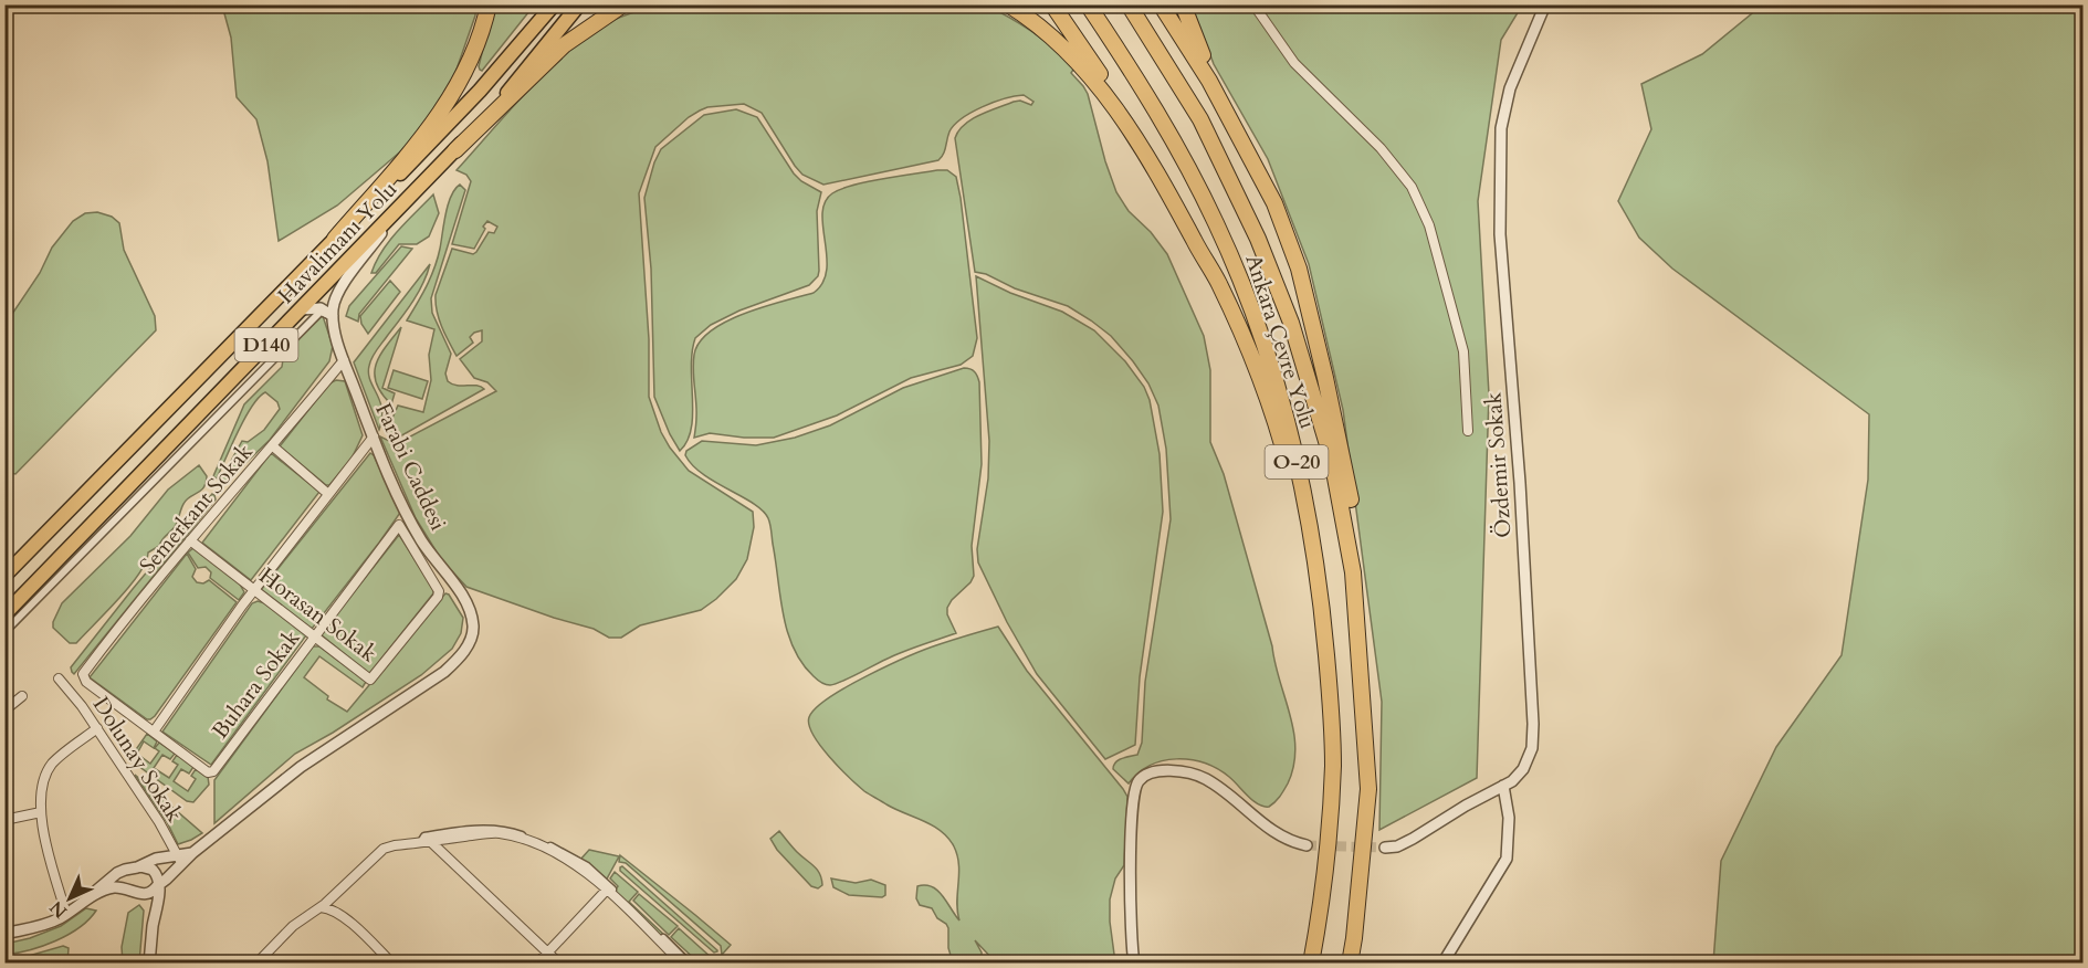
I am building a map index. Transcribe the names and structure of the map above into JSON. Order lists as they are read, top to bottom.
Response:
{
  "streets": {
    "highway": [
      "Havalimanı Yolu",
      "Ankara Çevre Yolu",
      "D140",
      "O-20"
    ],
    "street": [
      "Özdemir Sokak",
      "Farabi Caddesi",
      "Semerkant Sokak",
      "Horasan Sokak",
      "Buhara Sokak",
      "Dolunay Sokak"
    ]
  },
  "crossings": [
    ["Farabi Caddesi", "Semerkant Sokak"],
    ["Farabi Caddesi", "Dolunay Sokak"],
    ["Semerkant Sokak", "Horasan Sokak"],
    ["Semerkant Sokak", "Buhara Sokak"],
    ["Horasan Sokak", "Buhara Sokak"]
  ],
  "north": "bottom left"
}
